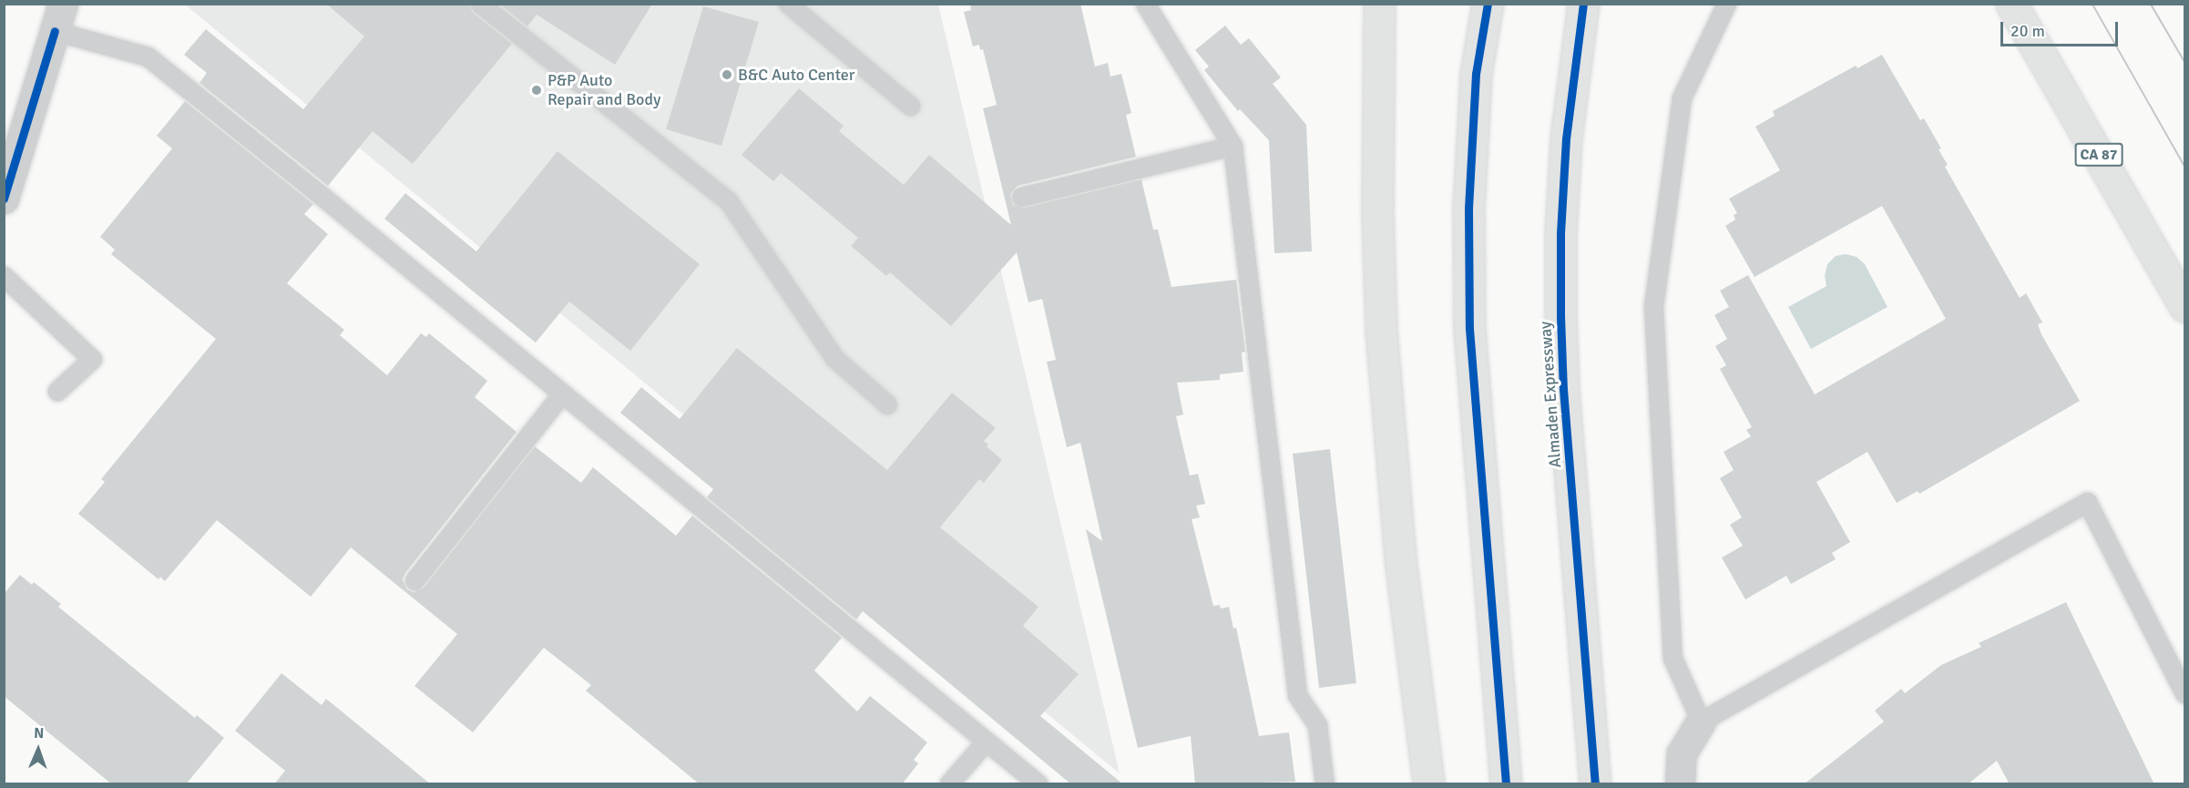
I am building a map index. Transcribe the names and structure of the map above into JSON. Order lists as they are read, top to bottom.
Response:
{
  "streets": {
    "main road": ["CA 87", "Almaden Expressway"]
  },
  "places": ["B&C Auto Center", "P&P Auto Repair and Body"],
  "scale_bar": "20 m",
  "north": "top"
}
